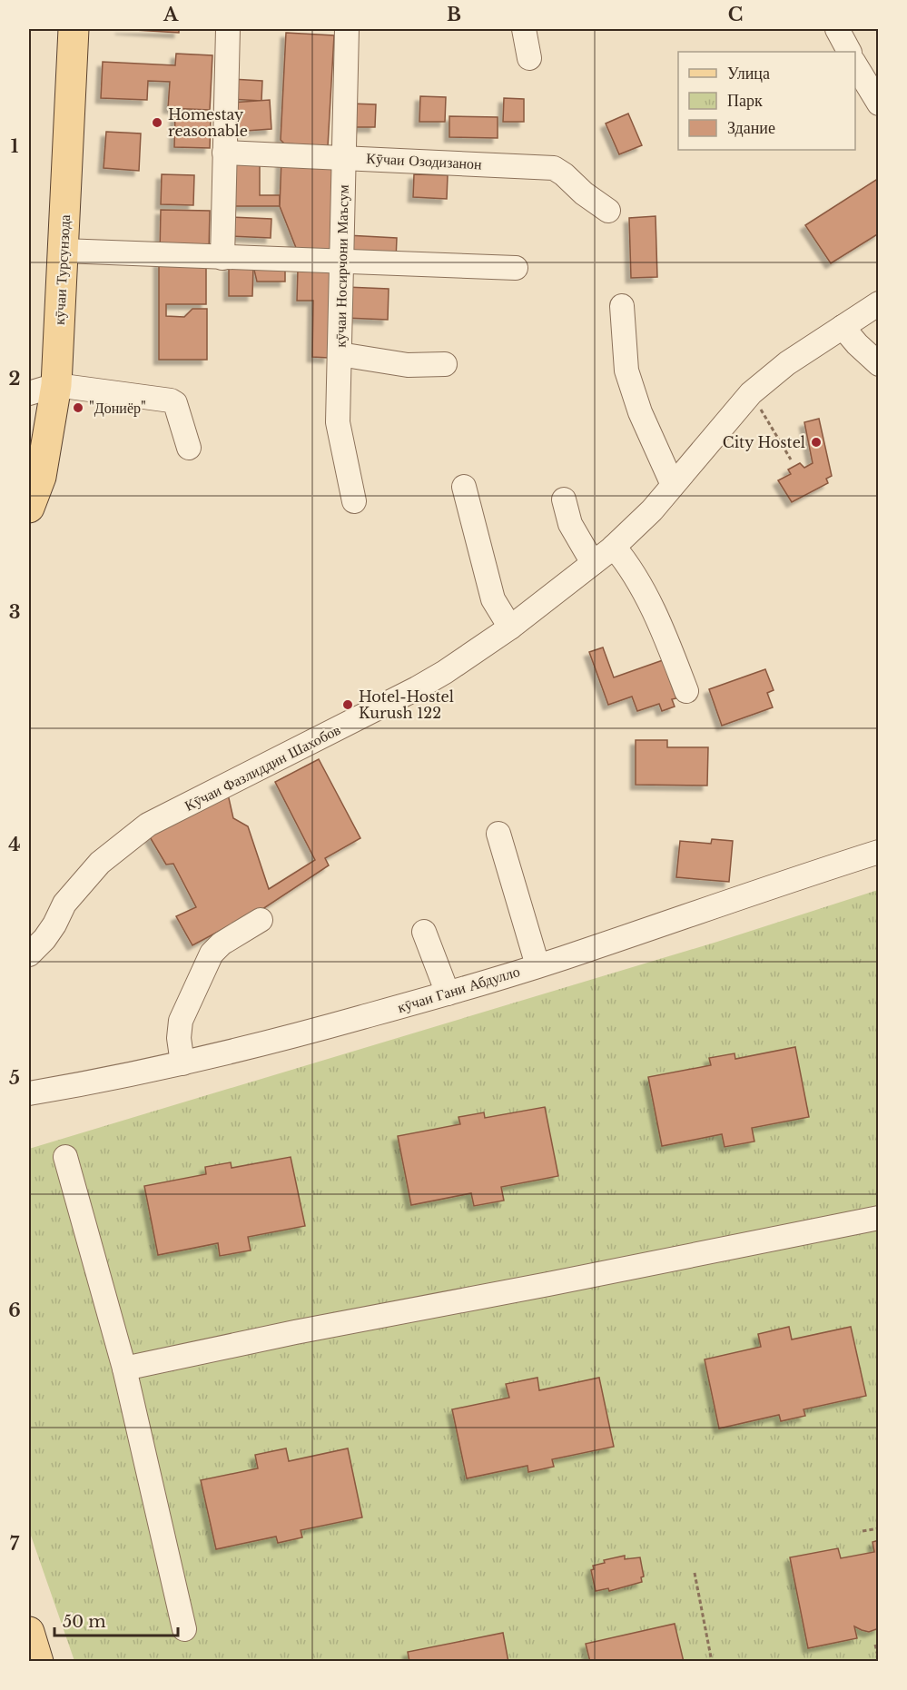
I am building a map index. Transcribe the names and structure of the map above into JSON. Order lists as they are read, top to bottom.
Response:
{
  "streets": {
    "main road": ["кӯчаи Турсунзода"],
    "street": [
      "Кӯчаи Озодизанон",
      "кӯчаи Носирчони Маъсум",
      "Кӯчаи Фазлиддин Шахобов",
      "кӯчаи Гани Абдулло"
    ]
  },
  "crossings": [
    ["Кӯчаи Озодизанон", "кӯчаи Носирчони Маъсум"]
  ],
  "places": [
    "Homestay reasonable",
    "\"Дониёр\"",
    "City Hostel",
    "Hotel-Hostel Kurush 122"
  ],
  "legend": ["Улица", "Парк", "Здание"],
  "scale_bar": "50 m",
  "grid": {
    "columns": ["A", "B", "C"],
    "rows": [
      "1",
      "2",
      "3",
      "4",
      "5",
      "6",
      "7"
    ]
  }
}
